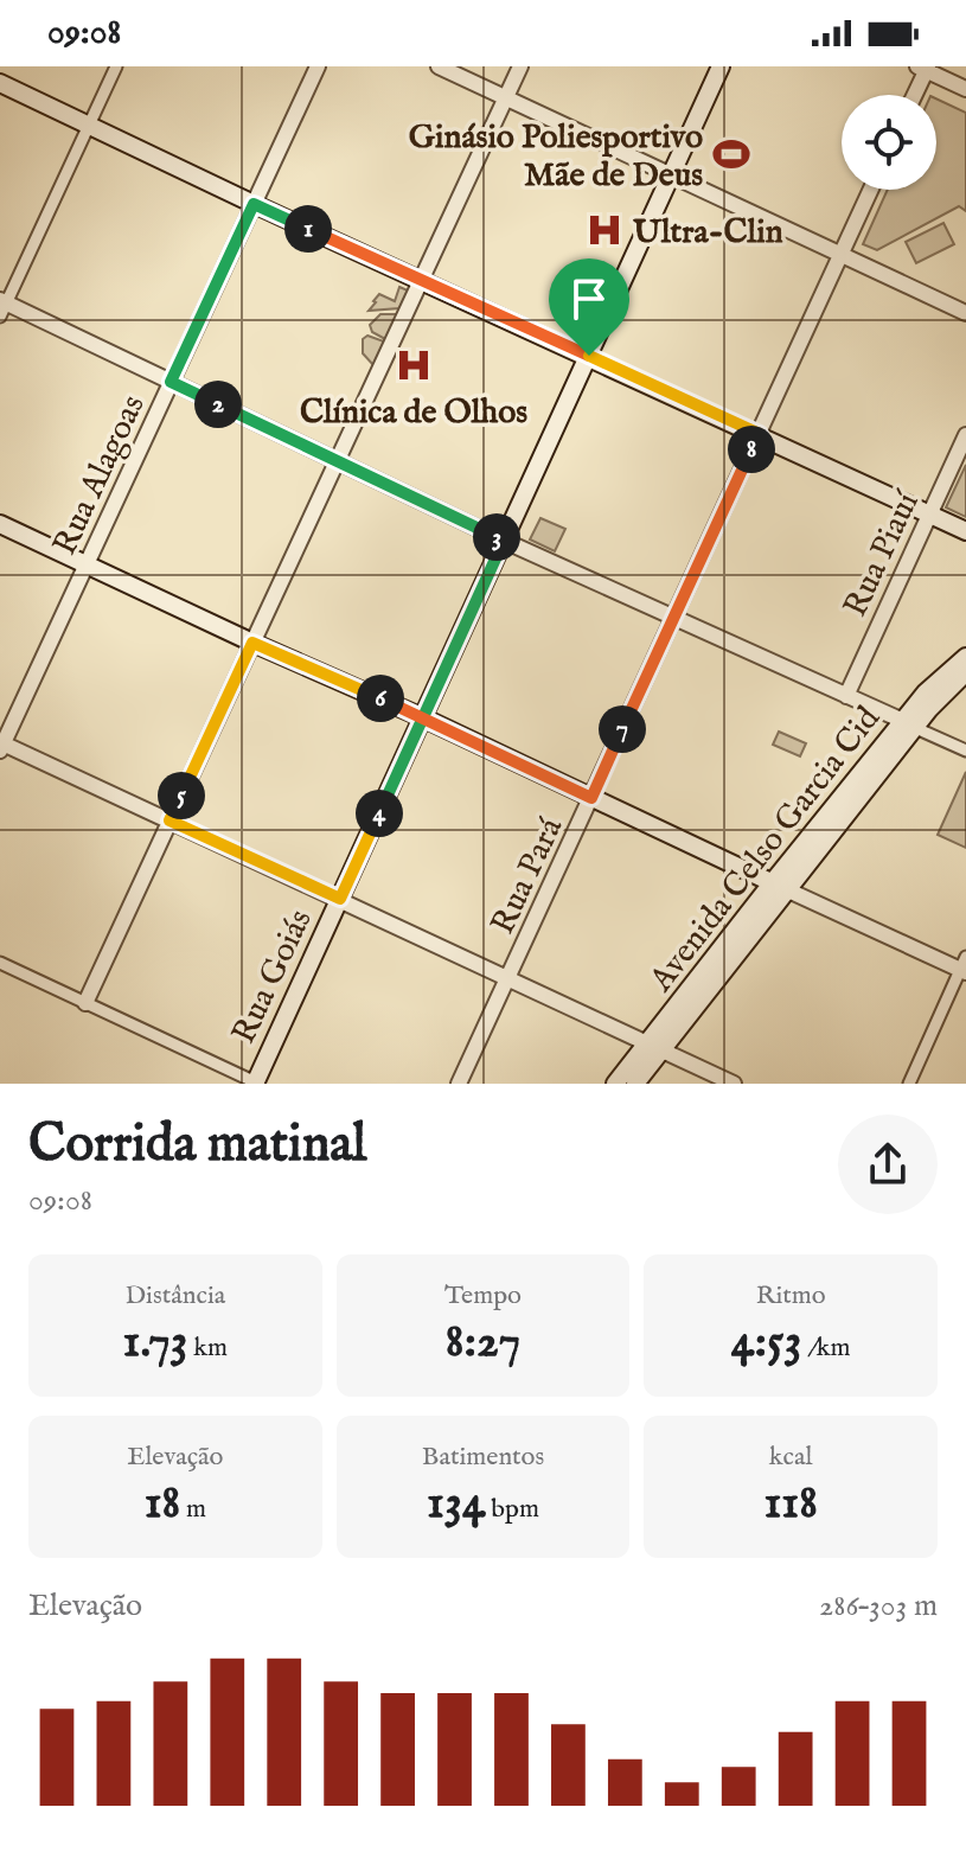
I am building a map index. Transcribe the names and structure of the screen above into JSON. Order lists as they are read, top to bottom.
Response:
{
  "streets": {
    "main road": ["Avenida Celso Garcia Cid", "Rua Goiás"],
    "street": ["Rua Alagoas", "Rua Piauí", "Rua Pará"]
  },
  "places": {
    "sports": ["Ginásio Poliesportivo Mãe de Deus"],
    "hospital": ["Ultra-Clin", "Clínica de Olhos"]
  },
  "page": {
    "status": "09:08",
    "pins": [
      "1",
      "2",
      "8",
      "3",
      "6",
      "7",
      "5",
      "4"
    ],
    "heading": ["Corrida matinal", "09:08"],
    "stats": [
      ["Distância", "1.73 km"],
      ["Tempo", "8:27"],
      ["Ritmo", "4:53 /km"],
      ["Elevação", "18 m"],
      ["Batimentos", "134 bpm"],
      ["kcal", "118"]
    ],
    "chart": ["Elevação", "286–303 m"]
  }
}
